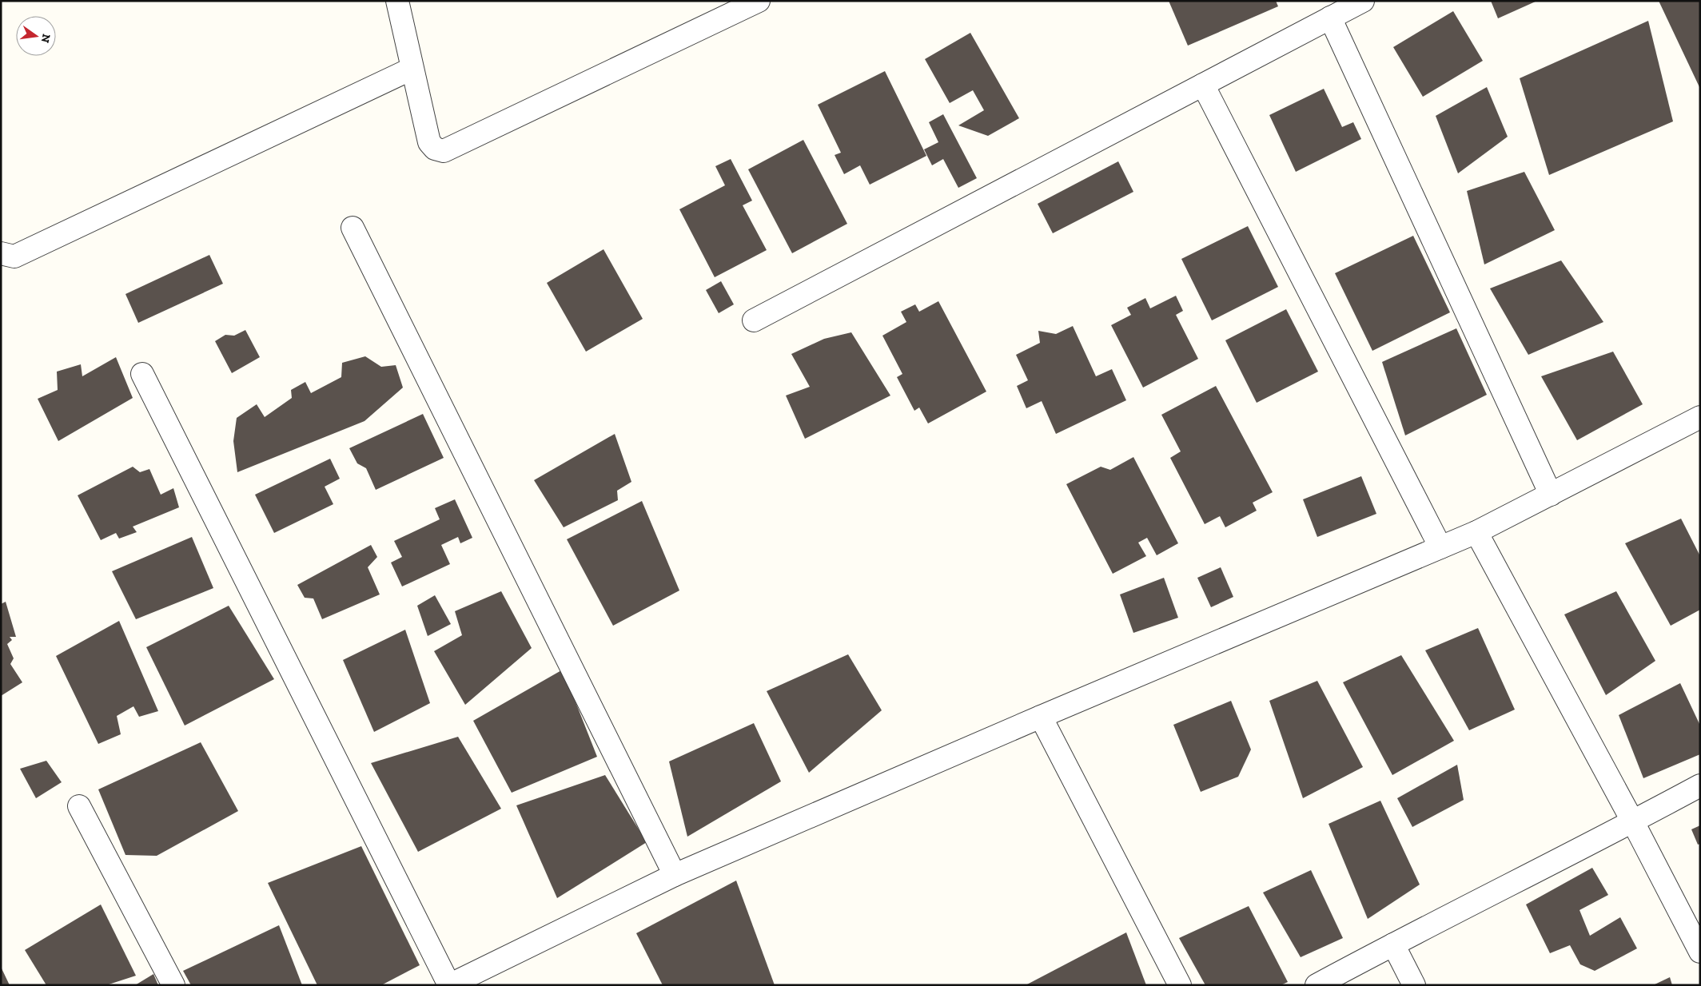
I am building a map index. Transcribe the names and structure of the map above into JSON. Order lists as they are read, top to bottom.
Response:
{
  "north": "right"
}
